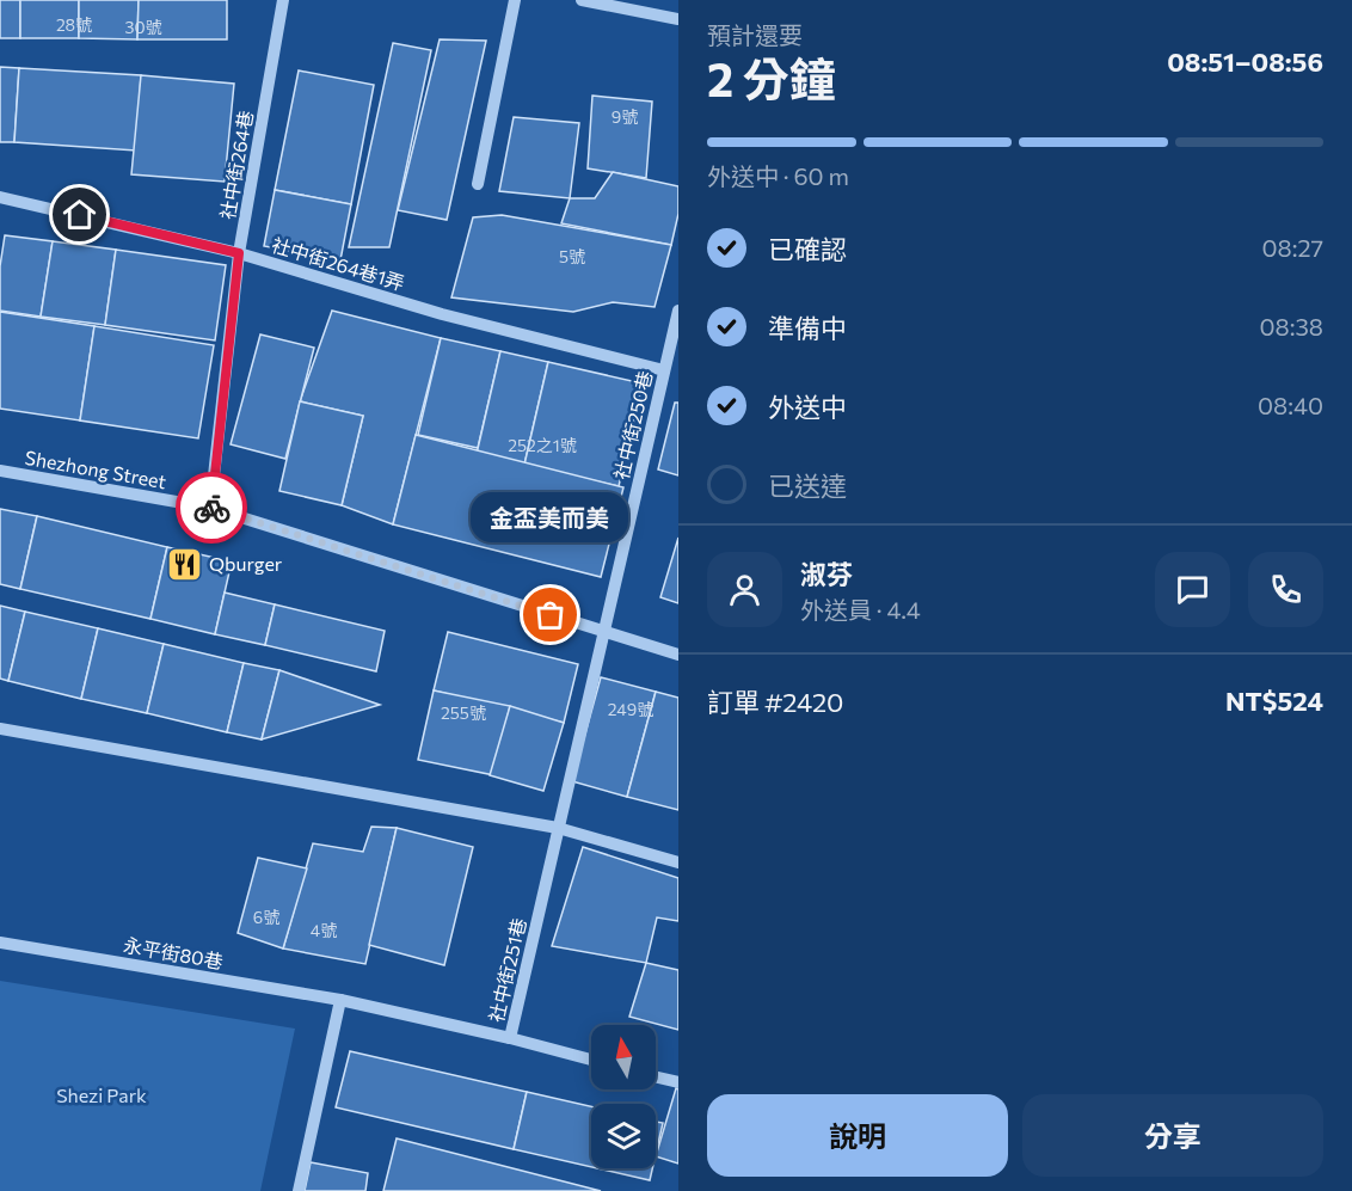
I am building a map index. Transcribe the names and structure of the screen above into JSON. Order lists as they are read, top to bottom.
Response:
{
  "streets": {
    "street": [
      "社中街264巷",
      "社中街264巷1弄",
      "社中街250巷",
      "Shezhong Street",
      "永平街80巷",
      "社中街251巷"
    ]
  },
  "crossings": [
    ["社中街264巷", "社中街264巷1弄"],
    ["社中街264巷", "Shezhong Street"],
    ["社中街264巷1弄", "社中街250巷"],
    ["社中街250巷", "Shezhong Street"],
    ["社中街250巷", "社中街251巷"],
    ["Shezhong Street", "社中街251巷"],
    ["永平街80巷", "社中街251巷"]
  ],
  "parks": ["Shezi Park"],
  "places": {
    "restaurant": ["Qburger"],
    "other": ["金盃美而美"]
  },
  "house_numbers": [
    "28號",
    "30號",
    "9號",
    "5號",
    "252之1號",
    "249號",
    "255號",
    "6號",
    "4號"
  ],
  "north": "top",
  "page": {
    "heading": ["2 分鐘", "預計還要", "08:51–08:56"],
    "panel": [
      "淑芬",
      "外送員 · 4.4",
      "訂單 #2420",
      "NT$524"
    ],
    "bar": "外送中 · 60 m",
    "list": [
      ["已確認", "08:27"],
      ["準備中", "08:38"],
      ["外送中", "08:40"],
      "已送達"
    ],
    "bubble": "金盃美而美",
    "buttons": ["說明", "分享"]
  }
}
